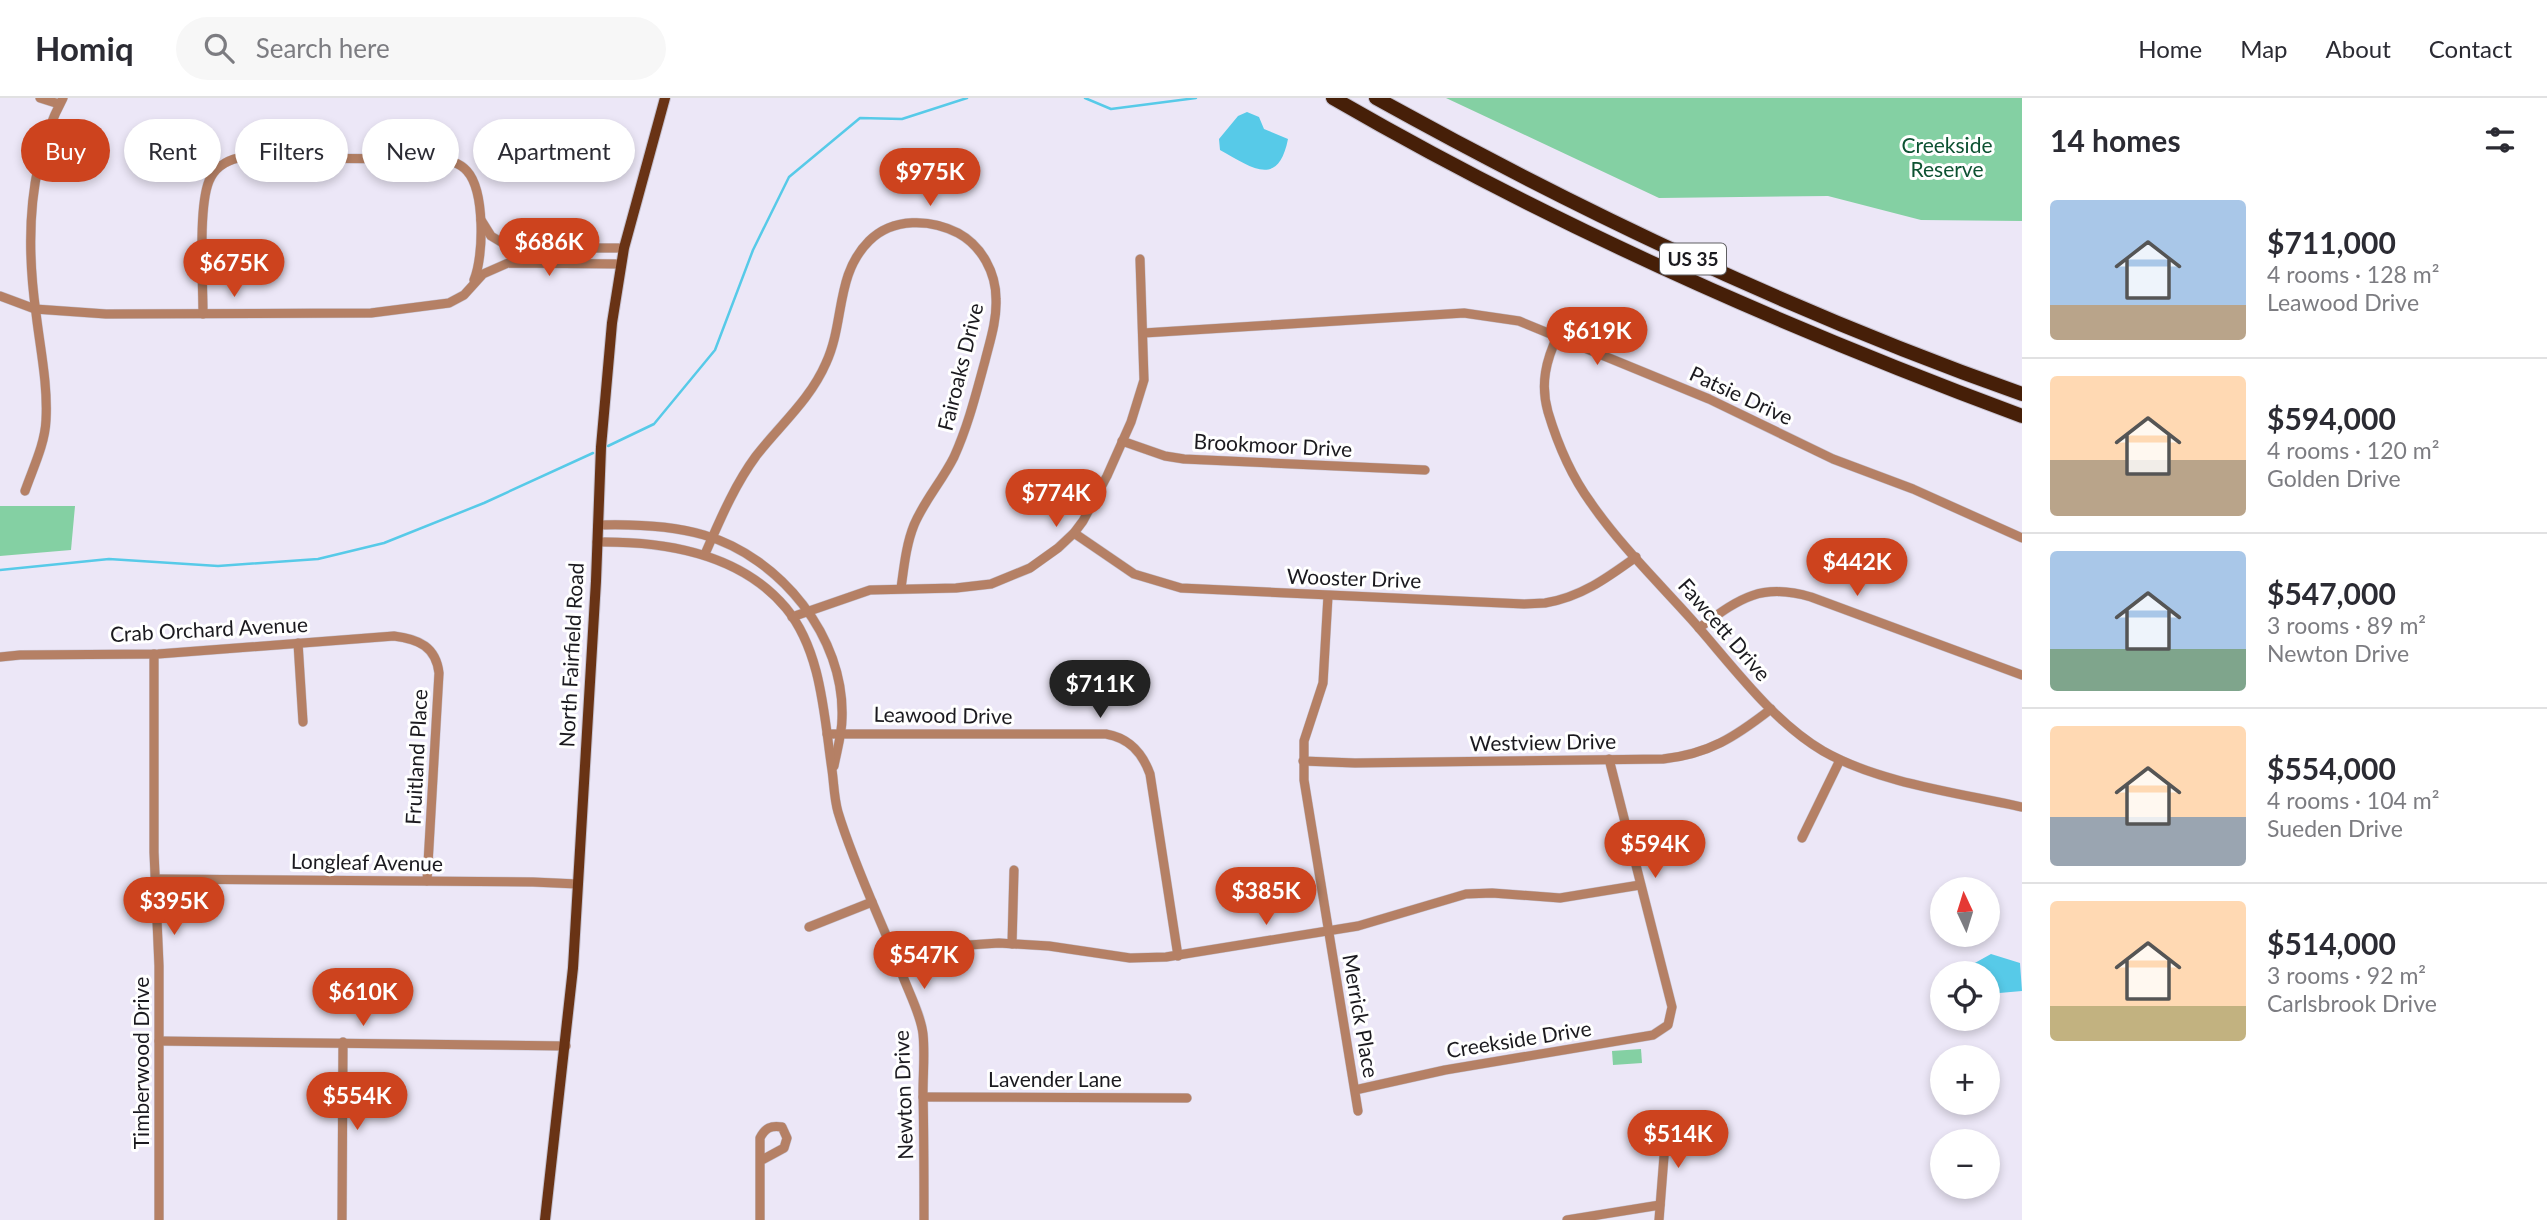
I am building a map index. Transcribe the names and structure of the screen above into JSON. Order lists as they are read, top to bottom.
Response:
{
  "streets": {
    "highway": ["US 35"],
    "main road": ["North Fairfield Road"],
    "street": [
      "Fairoaks Drive",
      "Patsie Drive",
      "Brookmoor Drive",
      "Wooster Drive",
      "Crab Orchard Avenue",
      "Fawcett Drive",
      "Leawood Drive",
      "Westview Drive",
      "Fruitland Place",
      "Longleaf Avenue",
      "Merrick Place",
      "Creekside Drive",
      "Timberwood Drive",
      "Lavender Lane",
      "Newton Drive"
    ]
  },
  "crossings": [
    ["Fairoaks Drive", "Newton Drive"],
    ["Patsie Drive", "Fawcett Drive"],
    ["Wooster Drive", "Fawcett Drive"],
    ["Wooster Drive", "Merrick Place"],
    ["Crab Orchard Avenue", "Fruitland Place"],
    ["Crab Orchard Avenue", "Timberwood Drive"],
    ["Fawcett Drive", "Westview Drive"],
    ["North Fairfield Road", "Longleaf Avenue"],
    ["North Fairfield Road", "Newton Drive"],
    ["Leawood Drive", "Newton Drive"],
    ["Westview Drive", "Merrick Place"],
    ["Fruitland Place", "Longleaf Avenue"],
    ["Longleaf Avenue", "Timberwood Drive"],
    ["Merrick Place", "Creekside Drive"],
    ["Lavender Lane", "Newton Drive"]
  ],
  "parks": ["Creekside Reserve"],
  "north": "top",
  "page": {
    "header": "Homiq",
    "search": "Search here",
    "nav": [
      "Home",
      "Map",
      "About",
      "Contact"
    ],
    "heading": "14 homes",
    "chip": [
      "Buy",
      "Rent",
      "Filters",
      "New",
      "Apartment"
    ],
    "price": [
      "$975K",
      "$686K",
      "$675K",
      "$619K",
      "$774K",
      "$442K",
      "$711K",
      "$594K",
      "$385K",
      "$395K",
      "$547K",
      "$610K",
      "$554K",
      "$514K"
    ],
    "list": [
      {
        "name": "$711,000",
        "note": "4 rooms · 128 m² · Leawood Drive"
      },
      {
        "name": "$594,000",
        "note": "4 rooms · 120 m² · Golden Drive"
      },
      {
        "name": "$547,000",
        "note": "3 rooms · 89 m² · Newton Drive"
      },
      {
        "name": "$554,000",
        "note": "4 rooms · 104 m² · Sueden Drive"
      },
      {
        "name": "$514,000",
        "note": "3 rooms · 92 m² · Carlsbrook Drive"
      }
    ],
    "map_buttons": ["+", "−"]
  }
}
